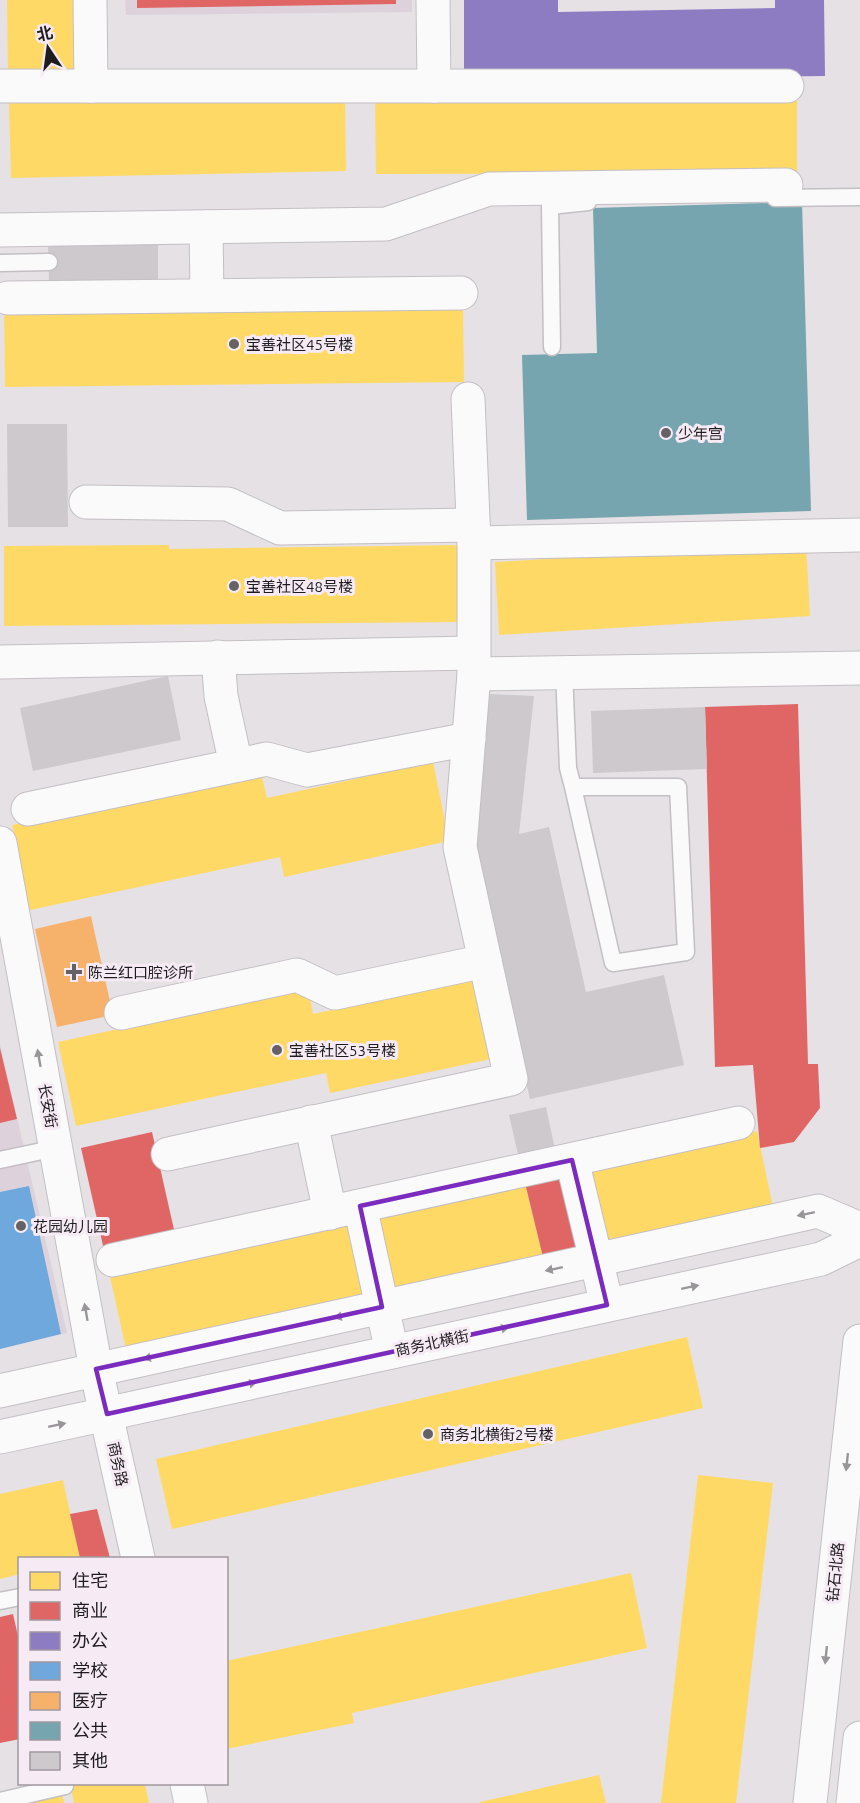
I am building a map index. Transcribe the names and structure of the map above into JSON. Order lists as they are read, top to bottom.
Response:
{
  "streets": {
    "street": [
      "长安街",
      "商务北横街",
      "商务路",
      "钻石北路"
    ]
  },
  "crossings": [
    ["长安街", "商务路"],
    ["商务北横街", "商务路"]
  ],
  "one_way": ["钻石北路"],
  "places": {
    "other": [
      "宝善社区45号楼",
      "少年宫",
      "宝善社区48号楼",
      "宝善社区53号楼",
      "花园幼儿园",
      "商务北横街2号楼"
    ],
    "health": ["陈兰红口腔诊所"]
  },
  "legend": [
    "住宅",
    "商业",
    "办公",
    "学校",
    "医疗",
    "公共",
    "其他"
  ],
  "north": "top"
}
